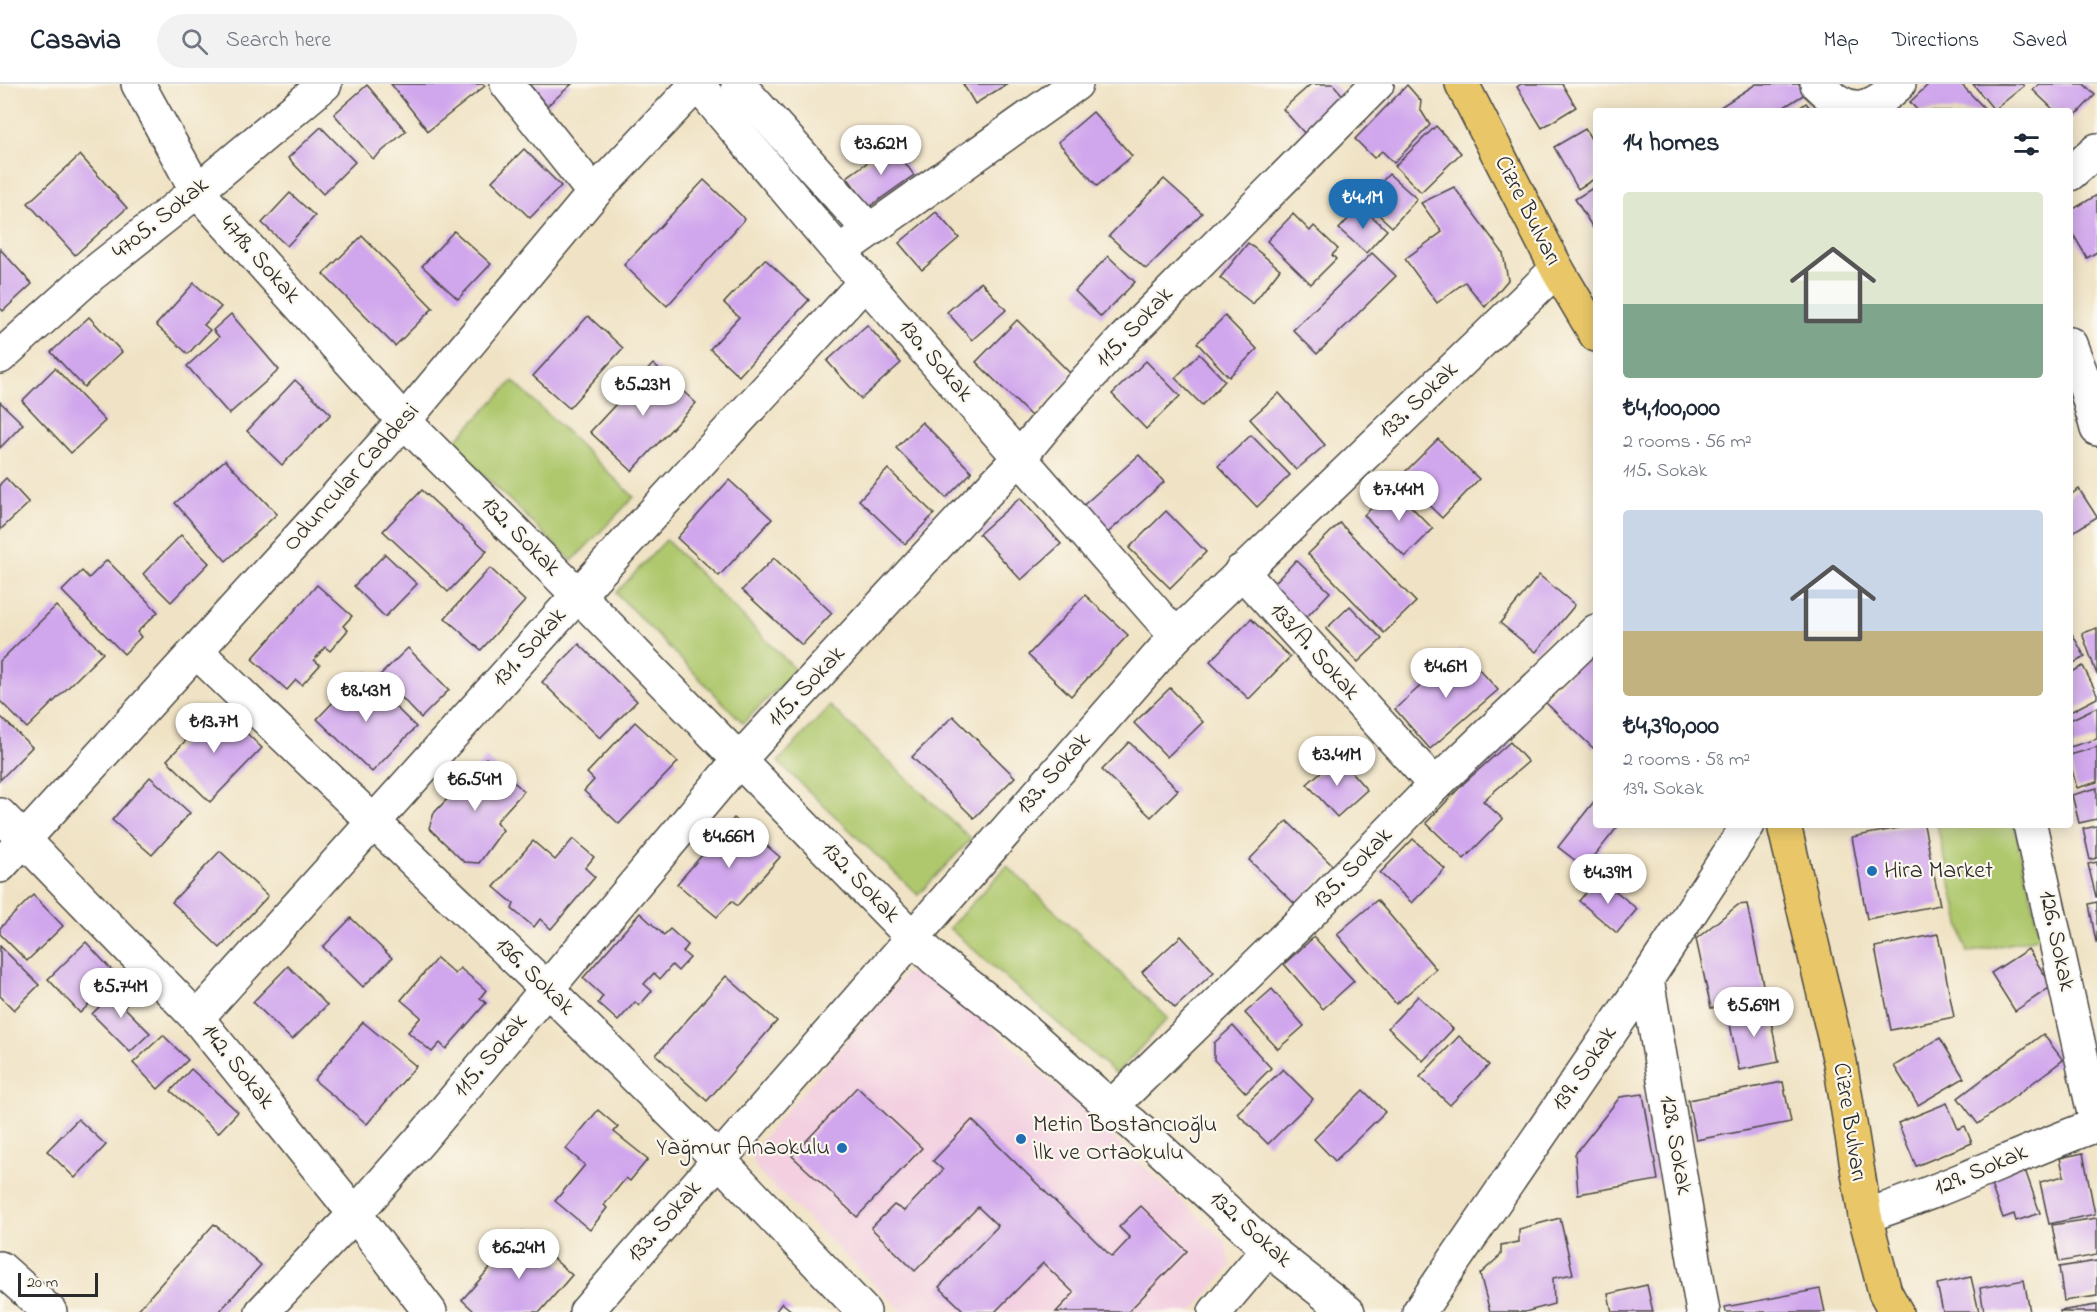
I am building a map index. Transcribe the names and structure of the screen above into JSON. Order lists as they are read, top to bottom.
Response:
{
  "streets": {
    "main road": ["Cizre Bulvarı"],
    "street": [
      "4705. Sokak",
      "4718. Sokak",
      "115. Sokak",
      "130. Sokak",
      "133. Sokak",
      "Oduncular Caddesi",
      "132. Sokak",
      "131. Sokak",
      "133/A. Sokak",
      "135. Sokak",
      "126. Sokak",
      "136. Sokak",
      "142. Sokak",
      "139. Sokak",
      "128. Sokak",
      "129. Sokak"
    ]
  },
  "crossings": [
    ["Cizre Bulvarı", "133. Sokak"],
    ["Cizre Bulvarı", "129. Sokak"],
    ["4705. Sokak", "4718. Sokak"],
    ["4718. Sokak", "Oduncular Caddesi"],
    ["4718. Sokak", "132. Sokak"],
    ["115. Sokak", "130. Sokak"],
    ["115. Sokak", "132. Sokak"],
    ["115. Sokak", "136. Sokak"],
    ["115. Sokak", "142. Sokak"],
    ["130. Sokak", "133. Sokak"],
    ["130. Sokak", "Oduncular Caddesi"],
    ["130. Sokak", "131. Sokak"],
    ["133. Sokak", "132. Sokak"],
    ["133. Sokak", "133/A. Sokak"],
    ["133. Sokak", "136. Sokak"],
    ["Oduncular Caddesi", "132. Sokak"],
    ["Oduncular Caddesi", "136. Sokak"],
    ["Oduncular Caddesi", "142. Sokak"],
    ["132. Sokak", "131. Sokak"],
    ["132. Sokak", "135. Sokak"],
    ["131. Sokak", "136. Sokak"],
    ["131. Sokak", "142. Sokak"],
    ["133/A. Sokak", "135. Sokak"],
    ["126. Sokak", "129. Sokak"],
    ["139. Sokak", "128. Sokak"]
  ],
  "places": ["Hira Market", "Metin Bostancıoğlu İlk ve Ortaokulu", "Yağmur Anaokulu"],
  "scale_bar": "20 m",
  "page": {
    "header": "Casavia",
    "search": "Search here",
    "nav": ["Map", "Directions", "Saved"],
    "heading": "14 homes",
    "price": [
      "₺3.62M",
      "₺4.1M",
      "₺5.23M",
      "₺7.44M",
      "₺4.6M",
      "₺8.43M",
      "₺13.7M",
      "₺3.41M",
      "₺6.54M",
      "₺4.66M",
      "₺4.39M",
      "₺5.74M",
      "₺5.69M",
      "₺6.24M"
    ],
    "list": [
      {
        "name": "₺4,100,000",
        "note": "2 rooms · 56 m² · 115. Sokak"
      },
      {
        "name": "₺4,390,000",
        "note": "2 rooms · 58 m² · 139. Sokak"
      }
    ],
    "scale": "20 m"
  }
}
